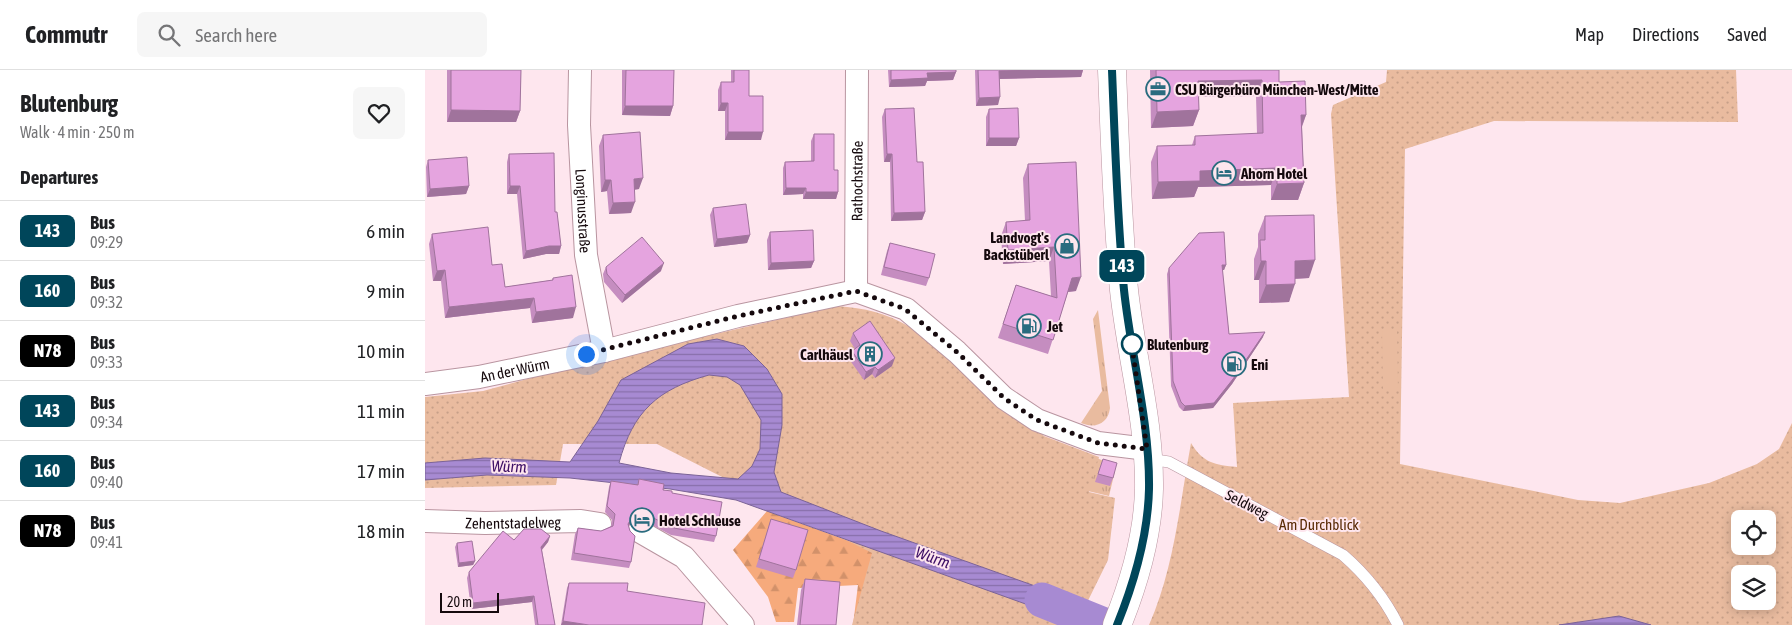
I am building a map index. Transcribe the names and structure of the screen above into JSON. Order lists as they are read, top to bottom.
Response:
{
  "streets": {
    "street": [
      "Rathochstraße",
      "Longinusstraße",
      "An der Würm",
      "Zehentstadelweg"
    ],
    "lane": ["Seldweg"]
  },
  "crossings": [
    ["Rathochstraße", "An der Würm"],
    ["Longinusstraße", "An der Würm"]
  ],
  "water": ["Würm"],
  "parks": ["Am Durchblick"],
  "places": {
    "office": ["CSU Bürgerbüro München-West/Mitte"],
    "hotel": ["Ahorn Hotel", "Hotel Schleuse"],
    "shop": ["Landvogt's Backstüberl"],
    "fuel station": ["Jet", "Eni"],
    "other": ["Blutenburg"],
    "building": ["Carlhäusl"]
  },
  "lines": ["bus line 143"],
  "scale_bar": "20 m",
  "page": {
    "header": "Commutr",
    "search": "Search here",
    "nav": ["Map", "Directions", "Saved"],
    "heading": [
      ["Blutenburg", "Walk · 4 min · 250 m"],
      "Departures"
    ],
    "on_map": "143",
    "list": [
      {
        "mark": "143",
        "name": "Bus",
        "note": "09:29",
        "value": "6 min"
      },
      {
        "mark": "160",
        "name": "Bus",
        "note": "09:32",
        "value": "9 min"
      },
      {
        "mark": "N78",
        "name": "Bus",
        "note": "09:33",
        "value": "10 min"
      },
      {
        "mark": "143",
        "name": "Bus",
        "note": "09:34",
        "value": "11 min"
      },
      {
        "mark": "160",
        "name": "Bus",
        "note": "09:40",
        "value": "17 min"
      },
      {
        "mark": "N78",
        "name": "Bus",
        "note": "09:41",
        "value": "18 min"
      }
    ],
    "scale": "20 m"
  }
}
